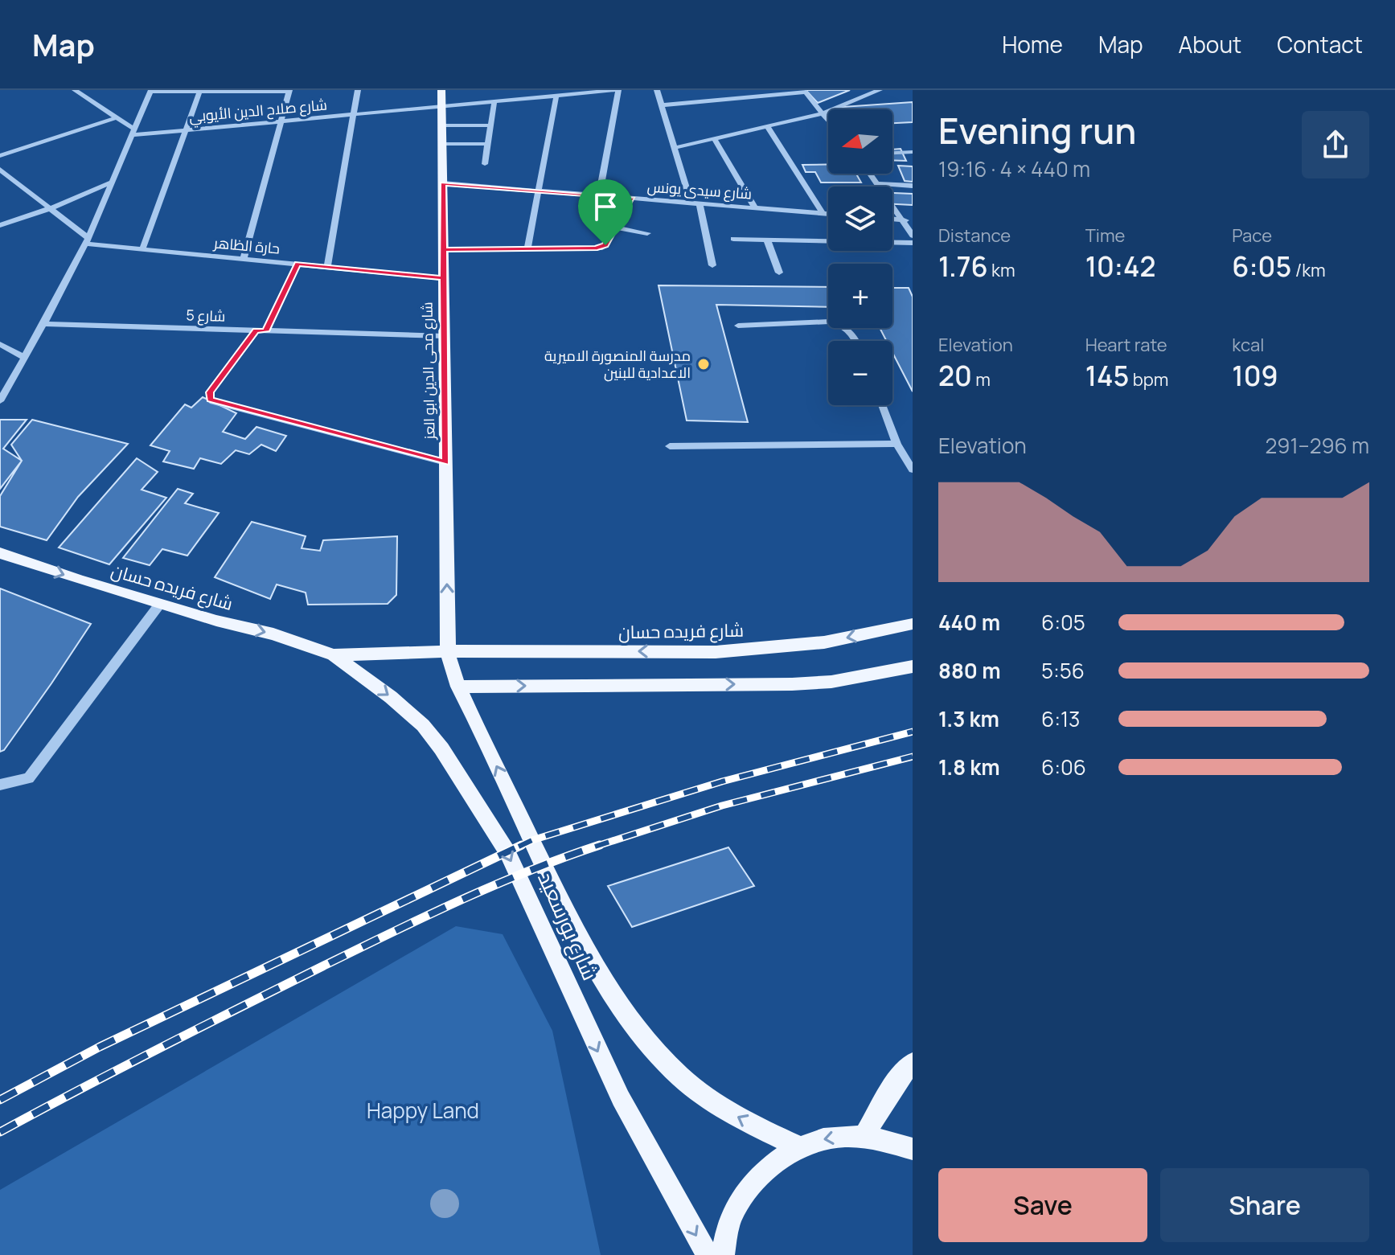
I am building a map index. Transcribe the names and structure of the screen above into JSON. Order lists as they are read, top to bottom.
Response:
{
  "streets": {
    "main road": ["شارع محى الدين ابو العز", "شارع فريده حسان", "شارع بورسعيد"],
    "street": [
      "شارع صلاح الدين الأيوبي",
      "شارع سيدى يونس",
      "حارة الظاهر",
      "شارع 5"
    ]
  },
  "crossings": [
    ["شارع صلاح الدين الأيوبي", "شارع محى الدين ابو العز"],
    ["شارع سيدى يونس", "شارع محى الدين ابو العز"],
    ["حارة الظاهر", "شارع محى الدين ابو العز"],
    ["شارع 5", "شارع محى الدين ابو العز"],
    ["شارع محى الدين ابو العز", "شارع فريده حسان"],
    ["شارع محى الدين ابو العز", "شارع بورسعيد"],
    ["شارع فريده حسان", "شارع بورسعيد"]
  ],
  "parks": ["Happy Land"],
  "places": ["مدرسة المنصورة الاميرية الاعدادية للبنين"],
  "north": "left",
  "page": {
    "header": "Map",
    "nav": [
      "Home",
      "Map",
      "About",
      "Contact"
    ],
    "heading": ["Evening run", "19:16 · 4 × 440 m"],
    "map_buttons": ["+", "−"],
    "stats": [
      ["Distance", "1.76 km"],
      ["Time", "10:42"],
      ["Pace", "6:05 /km"],
      ["Elevation", "20 m"],
      ["Heart rate", "145 bpm"],
      ["kcal", "109"]
    ],
    "chart": ["Elevation", "291–296 m"],
    "list": [
      {
        "name": "440 m",
        "note": "6:05"
      },
      {
        "name": "880 m",
        "note": "5:56"
      },
      {
        "name": "1.3 km",
        "note": "6:13"
      },
      {
        "name": "1.8 km",
        "note": "6:06"
      }
    ],
    "buttons": ["Save", "Share"]
  }
}
